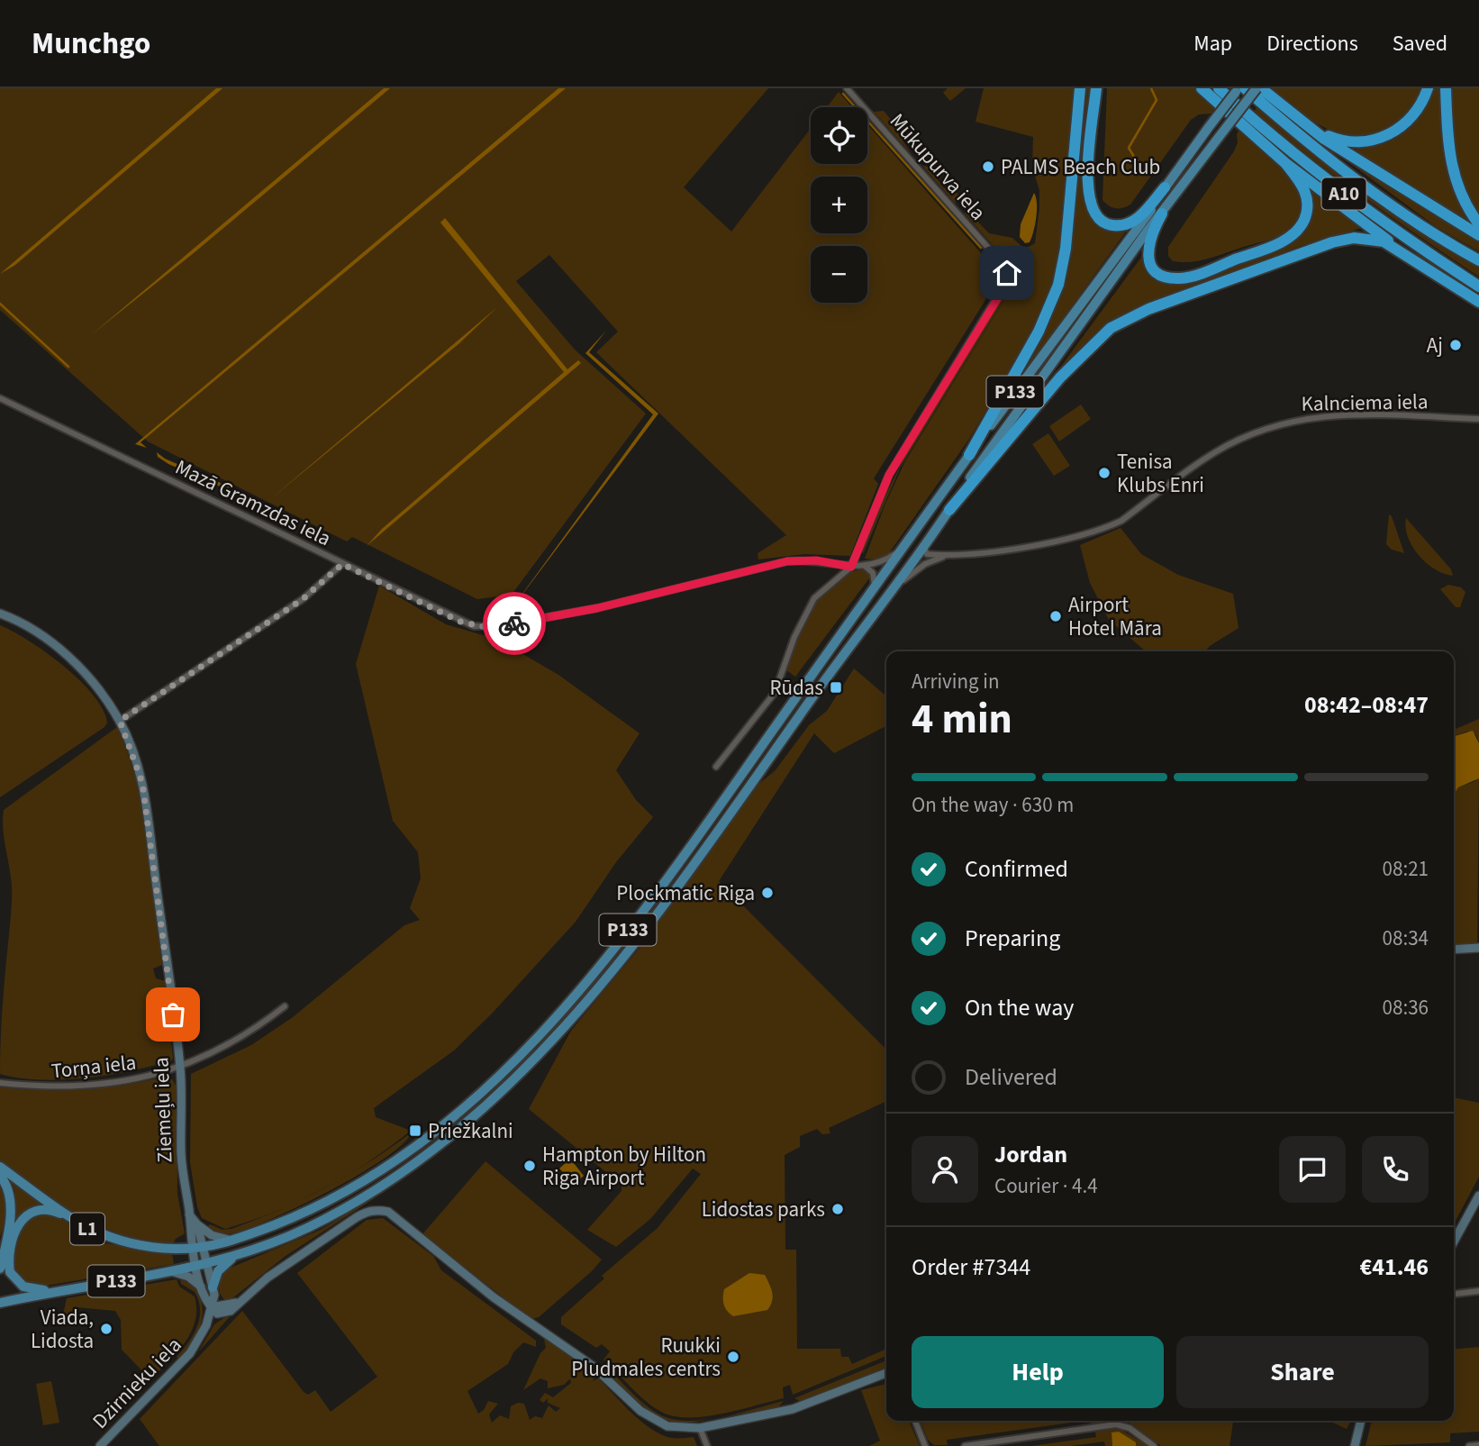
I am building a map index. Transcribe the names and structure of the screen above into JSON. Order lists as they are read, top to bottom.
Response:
{
  "streets": {
    "highway": ["A10"],
    "main road": ["P133", "L1"],
    "street": [
      "Mūkupurva iela",
      "Kalnciema iela",
      "Mazā Gramzdas iela",
      "Torņa iela",
      "Ziemeļu iela",
      "Dzirnieku iela"
    ]
  },
  "crossings": [
    ["Mūkupurva iela", "Mazā Gramzdas iela"],
    ["P133", "Kalnciema iela"],
    ["P133", "Mazā Gramzdas iela"],
    ["P133", "Ziemeļu iela"],
    ["P133", "L1"],
    ["P133", "Dzirnieku iela"],
    ["Torņa iela", "Ziemeļu iela"],
    ["Ziemeļu iela", "L1"],
    ["Ziemeļu iela", "Dzirnieku iela"],
    ["L1", "Dzirnieku iela"]
  ],
  "places": {
    "other": [
      "PALMS Beach Club",
      "Aj",
      "Tenisa Klubs Enri",
      "Airport Hotel Māra",
      "Plockmatic Riga",
      "Hampton by Hilton Riga Airport",
      "Lidostas parks",
      "Viada, Lidosta",
      "Ruukki Pludmales centrs"
    ],
    "transit": ["Rūdas", "Priežkalni"]
  },
  "page": {
    "header": "Munchgo",
    "nav": ["Map", "Directions", "Saved"],
    "map_buttons": ["+", "−"],
    "heading": ["4 min", "Arriving in", "08:42–08:47"],
    "panel": [
      "Jordan",
      "Courier · 4.4",
      "Order #7344",
      "€41.46"
    ],
    "bar": "On the way · 630 m",
    "list": [
      ["Confirmed", "08:21"],
      ["Preparing", "08:34"],
      ["On the way", "08:36"],
      "Delivered"
    ],
    "buttons": ["Help", "Share"]
  }
}
